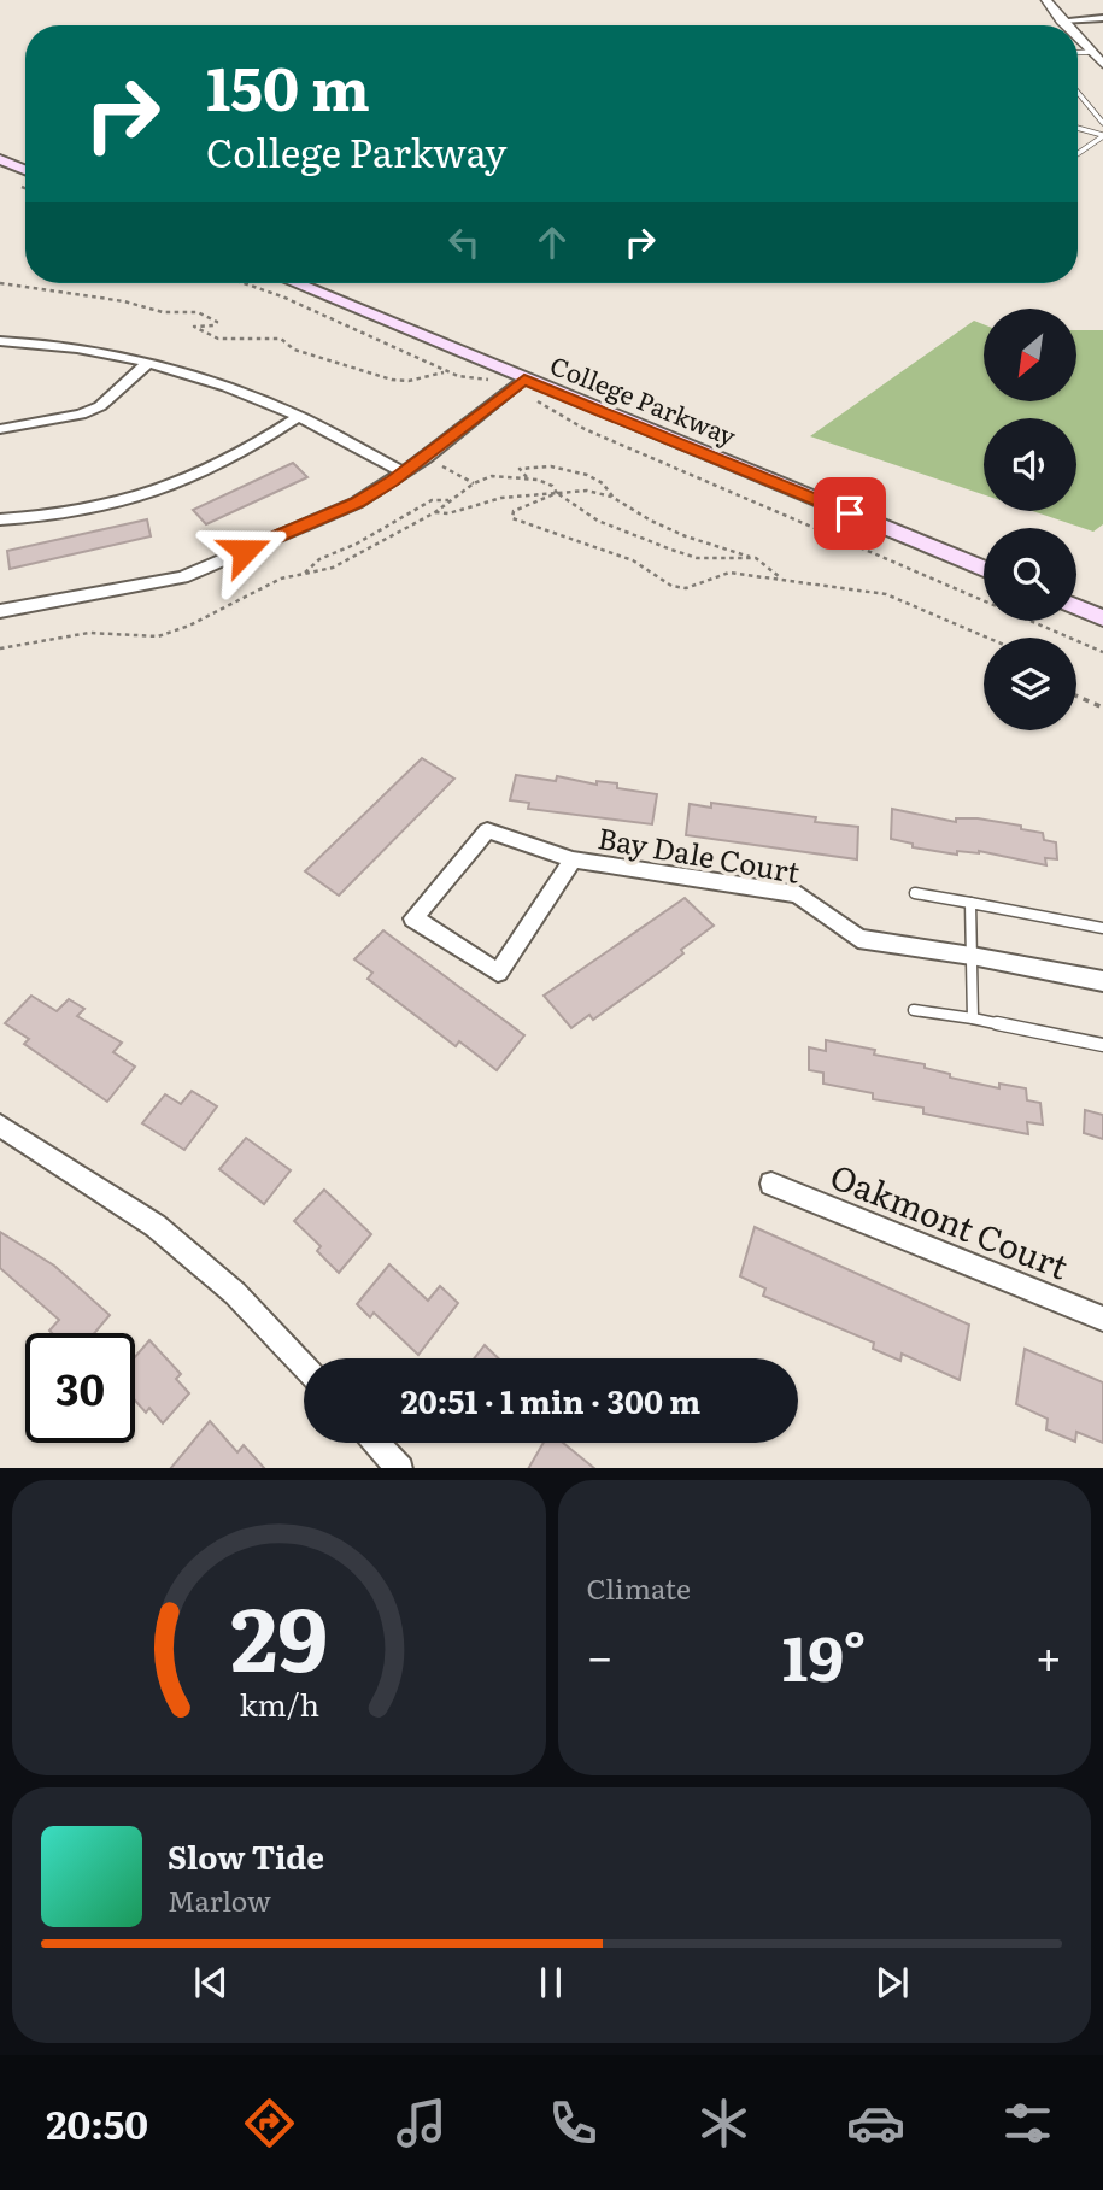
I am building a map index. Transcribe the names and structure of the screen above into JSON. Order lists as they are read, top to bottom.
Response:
{
  "streets": {
    "main road": ["College Parkway"],
    "street": ["Bay Dale Court", "Oakmont Court"]
  },
  "north": "bottom left",
  "page": {
    "turn": ["150 m", "College Parkway"],
    "limit": "30",
    "trip": "20:51 · 1 min · 300 m",
    "tile": "Climate",
    "heat": ["−", "19°", "+"],
    "song": ["Slow Tide", "Marlow"],
    "tabs": "20:50",
    "gauge": ["29", "km/h"]
  }
}
